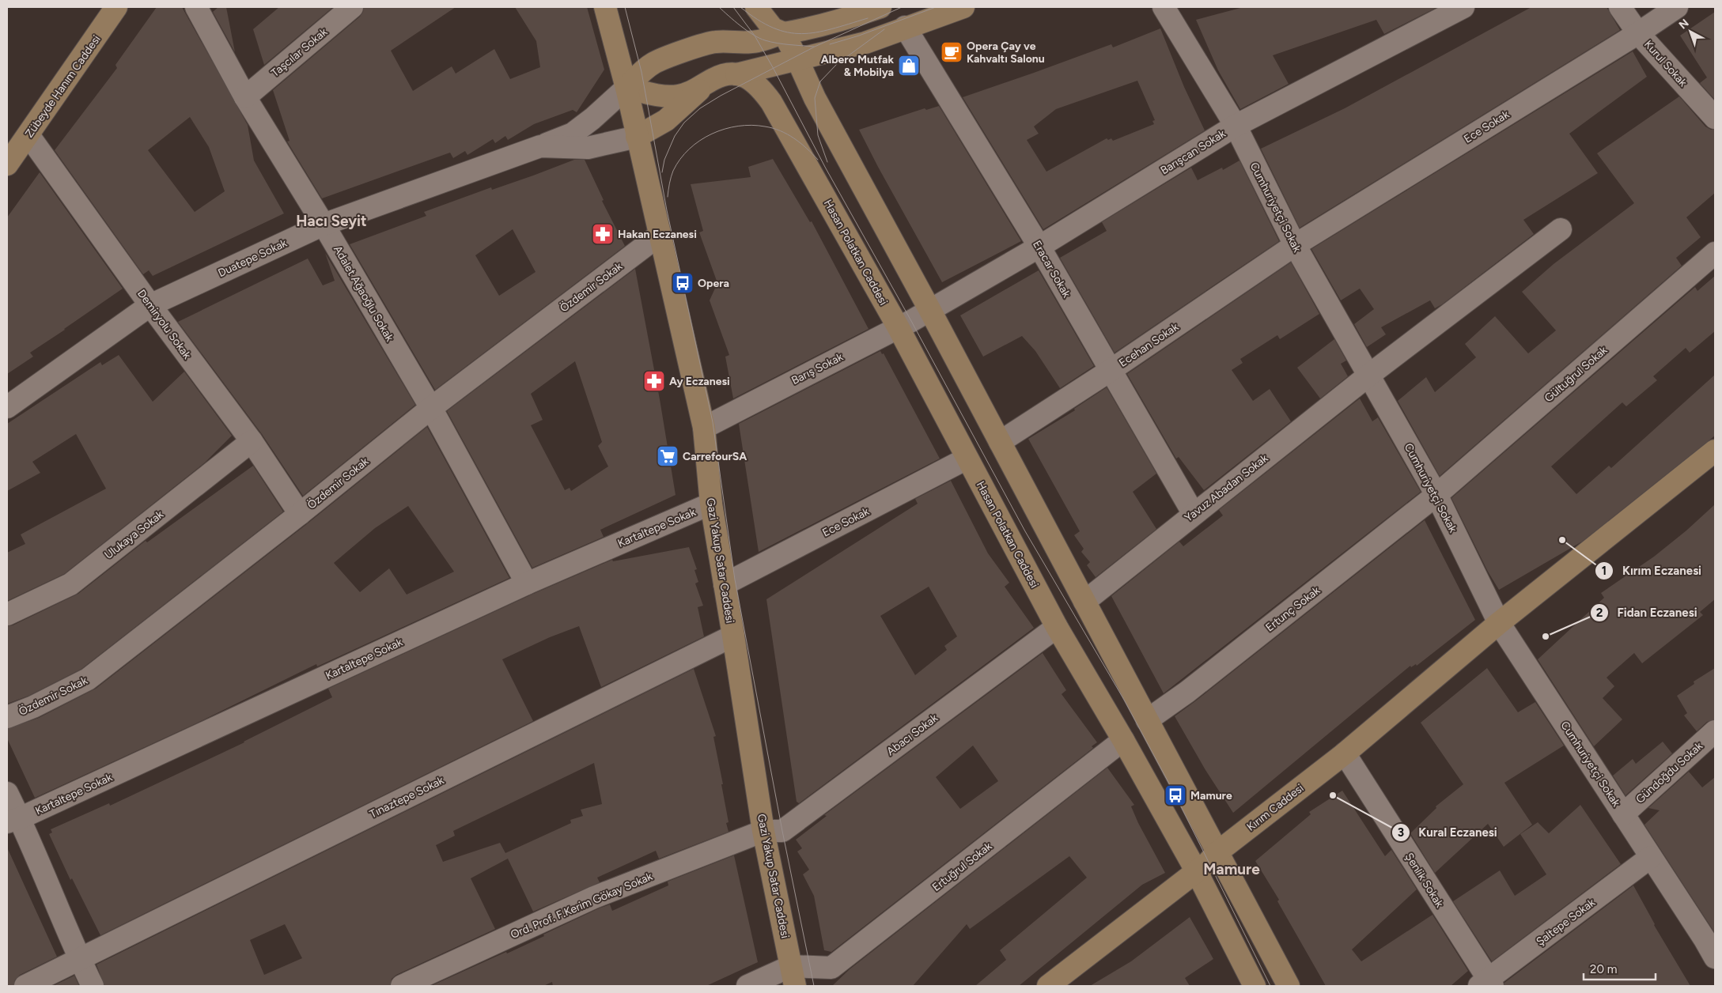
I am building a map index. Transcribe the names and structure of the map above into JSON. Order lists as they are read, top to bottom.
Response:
{
  "streets": {
    "main road": [
      "Zübeyde Hanım Caddesi",
      "Hasan Polatkan Caddesi",
      "Gazi Yakup Satar Caddesi",
      "Kırım Caddesi"
    ],
    "street": [
      "Taşcılar Sokak",
      "Kurul Sokak",
      "Ece Sokak",
      "Barışcan Sokak",
      "Cumhuriyetçi Sokak",
      "Duatepe Sokak",
      "Eracar Sokak",
      "Özdemir Sokak",
      "Adalet Ağaoğlu Sokak",
      "Demiryolu Sokak",
      "Ecehan Sokak",
      "Barış Sokak",
      "Gültuğrul Sokak",
      "Yavuz Abadan Sokak",
      "Kartaltepe Sokak",
      "Ulukaya Sokak",
      "Ertunç Sokak",
      "Abacı Sokak",
      "Gündoğdu Sokak",
      "Tınaztepe Sokak",
      "Ertuğrul Sokak",
      "Şenlik Sokak",
      "Ord. Prof. F.Kerim Gökay Sokak",
      "Şaltepe Sokak"
    ]
  },
  "crossings": [
    ["Taşcılar Sokak", "Adalet Ağaoğlu Sokak"],
    ["Kurul Sokak", "Ece Sokak"],
    ["Zübeyde Hanım Caddesi", "Demiryolu Sokak"],
    ["Ece Sokak", "Cumhuriyetçi Sokak"],
    ["Ece Sokak", "Hasan Polatkan Caddesi"],
    ["Ece Sokak", "Ecehan Sokak"],
    ["Ece Sokak", "Gazi Yakup Satar Caddesi"],
    ["Barışcan Sokak", "Cumhuriyetçi Sokak"],
    ["Barışcan Sokak", "Eracar Sokak"],
    ["Barışcan Sokak", "Barış Sokak"],
    ["Cumhuriyetçi Sokak", "Ecehan Sokak"],
    ["Cumhuriyetçi Sokak", "Gültuğrul Sokak"],
    ["Cumhuriyetçi Sokak", "Yavuz Abadan Sokak"],
    ["Cumhuriyetçi Sokak", "Ertunç Sokak"],
    ["Cumhuriyetçi Sokak", "Gündoğdu Sokak"],
    ["Cumhuriyetçi Sokak", "Kırım Caddesi"],
    ["Cumhuriyetçi Sokak", "Şaltepe Sokak"],
    ["Hasan Polatkan Caddesi", "Barış Sokak"],
    ["Hasan Polatkan Caddesi", "Abacı Sokak"],
    ["Hasan Polatkan Caddesi", "Kırım Caddesi"],
    ["Hasan Polatkan Caddesi", "Ertuğrul Sokak"],
    ["Duatepe Sokak", "Adalet Ağaoğlu Sokak"],
    ["Duatepe Sokak", "Demiryolu Sokak"],
    ["Duatepe Sokak", "Gazi Yakup Satar Caddesi"],
    ["Eracar Sokak", "Ecehan Sokak"],
    ["Eracar Sokak", "Yavuz Abadan Sokak"],
    ["Özdemir Sokak", "Adalet Ağaoğlu Sokak"],
    ["Özdemir Sokak", "Demiryolu Sokak"],
    ["Özdemir Sokak", "Gazi Yakup Satar Caddesi"],
    ["Adalet Ağaoğlu Sokak", "Kartaltepe Sokak"],
    ["Demiryolu Sokak", "Ulukaya Sokak"],
    ["Barış Sokak", "Gazi Yakup Satar Caddesi"],
    ["Gültuğrul Sokak", "Ertunç Sokak"],
    ["Kartaltepe Sokak", "Gazi Yakup Satar Caddesi"],
    ["Gazi Yakup Satar Caddesi", "Abacı Sokak"],
    ["Gazi Yakup Satar Caddesi", "Tınaztepe Sokak"],
    ["Gazi Yakup Satar Caddesi", "Ertuğrul Sokak"],
    ["Gazi Yakup Satar Caddesi", "Ord. Prof. F.Kerim Gökay Sokak"],
    ["Abacı Sokak", "Ord. Prof. F.Kerim Gökay Sokak"],
    ["Kırım Caddesi", "Şenlik Sokak"],
    ["Şenlik Sokak", "Şaltepe Sokak"]
  ],
  "districts": ["Hacı Seyit", "Mamure"],
  "places": {
    "cafe": ["Opera Çay ve Kahvaltı Salonu"],
    "shop": ["Albero Mutfak & Mobilya"],
    "pharmacy": ["Hakan Eczanesi", "Ay Eczanesi"],
    "bus stop": ["Opera", "Mamure"],
    "supermarket": ["CarrefourSA"],
    "other": ["Kırım Eczanesi", "Fidan Eczanesi", "Kural Eczanesi"]
  },
  "scale_bar": "20 m",
  "north": "top left"
}
